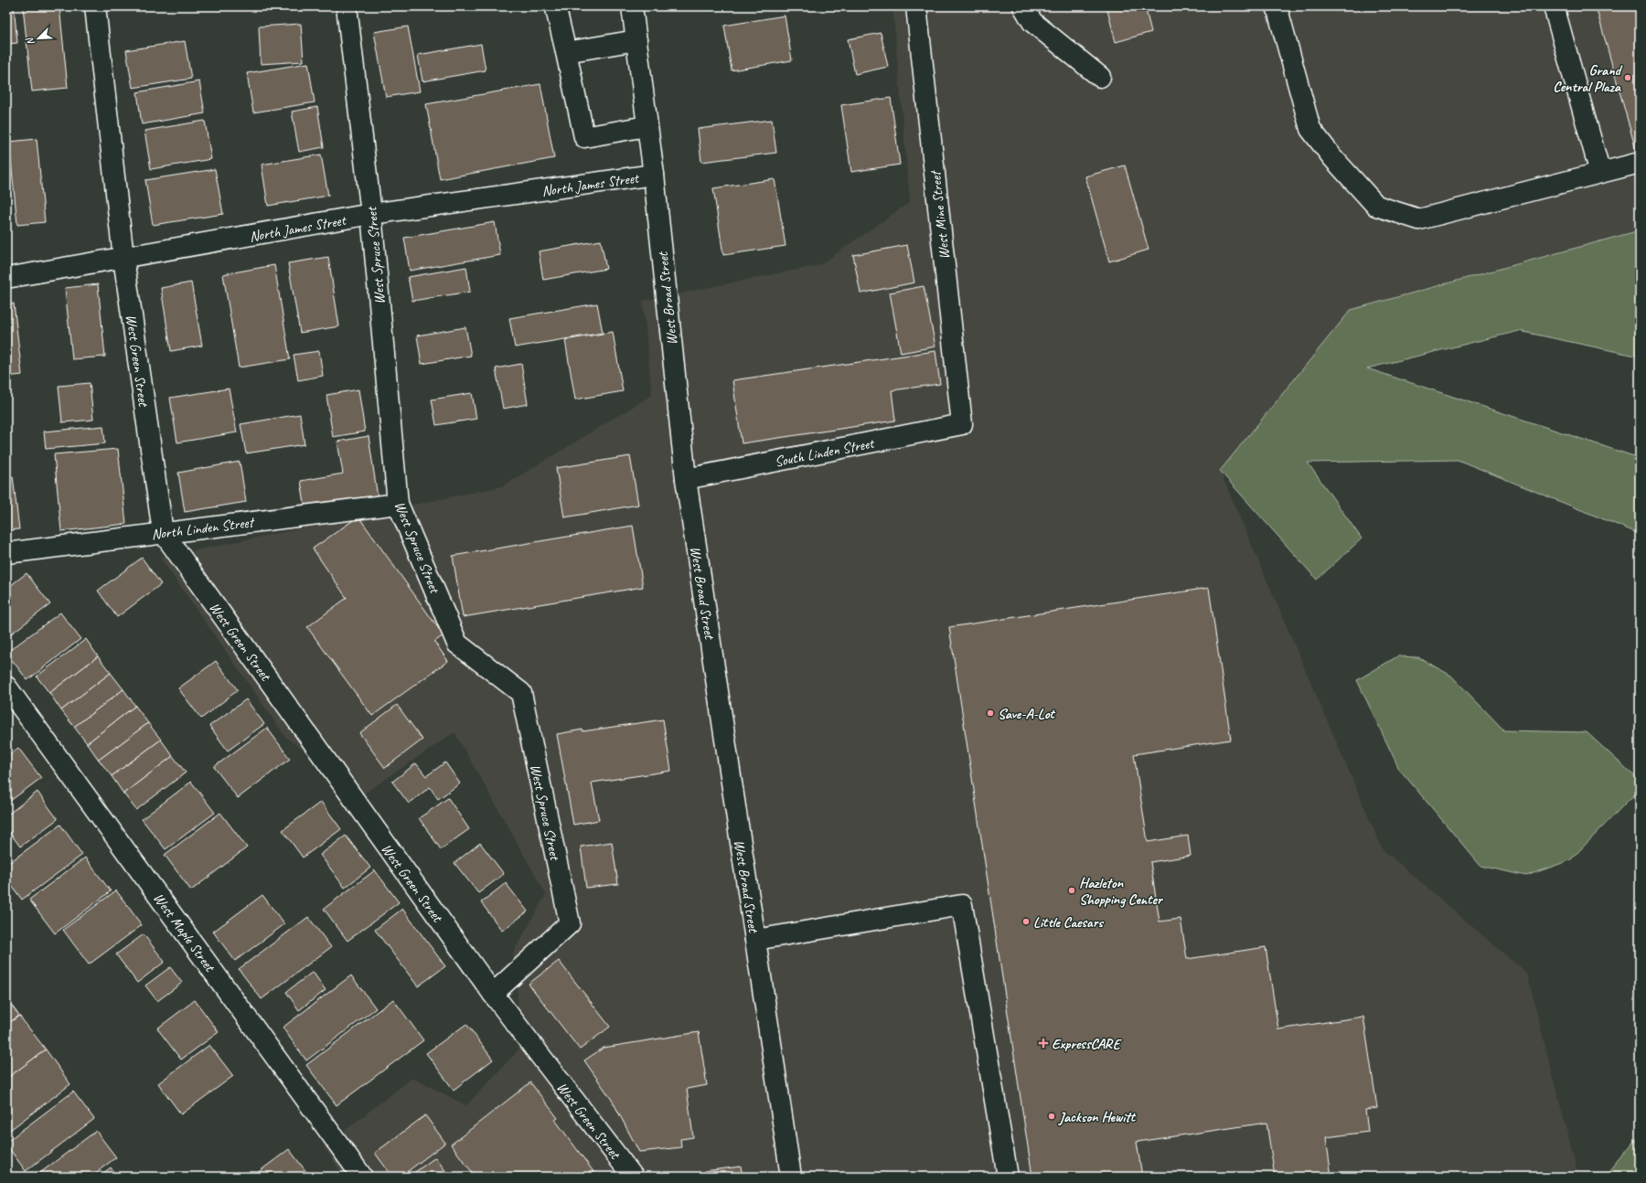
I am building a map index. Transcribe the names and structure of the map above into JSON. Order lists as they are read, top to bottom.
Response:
{
  "streets": {
    "main road": [
      "North James Street",
      "West Mine Street",
      "West Spruce Street",
      "West Broad Street",
      "West Green Street",
      "South Linden Street",
      "North Linden Street",
      "West Maple Street"
    ]
  },
  "crossings": [
    ["North James Street", "West Spruce Street"],
    ["North James Street", "West Broad Street"],
    ["North James Street", "West Green Street"],
    ["West Mine Street", "South Linden Street"],
    ["West Spruce Street", "West Green Street"],
    ["West Spruce Street", "North Linden Street"],
    ["West Broad Street", "South Linden Street"],
    ["West Green Street", "North Linden Street"]
  ],
  "places": {
    "other": [
      "Grand Central Plaza",
      "Save-A-Lot",
      "Hazleton Shopping Center",
      "Little Caesars",
      "Jackson Hewitt"
    ],
    "health": ["ExpressCARE"]
  },
  "north": "bottom left"
}
